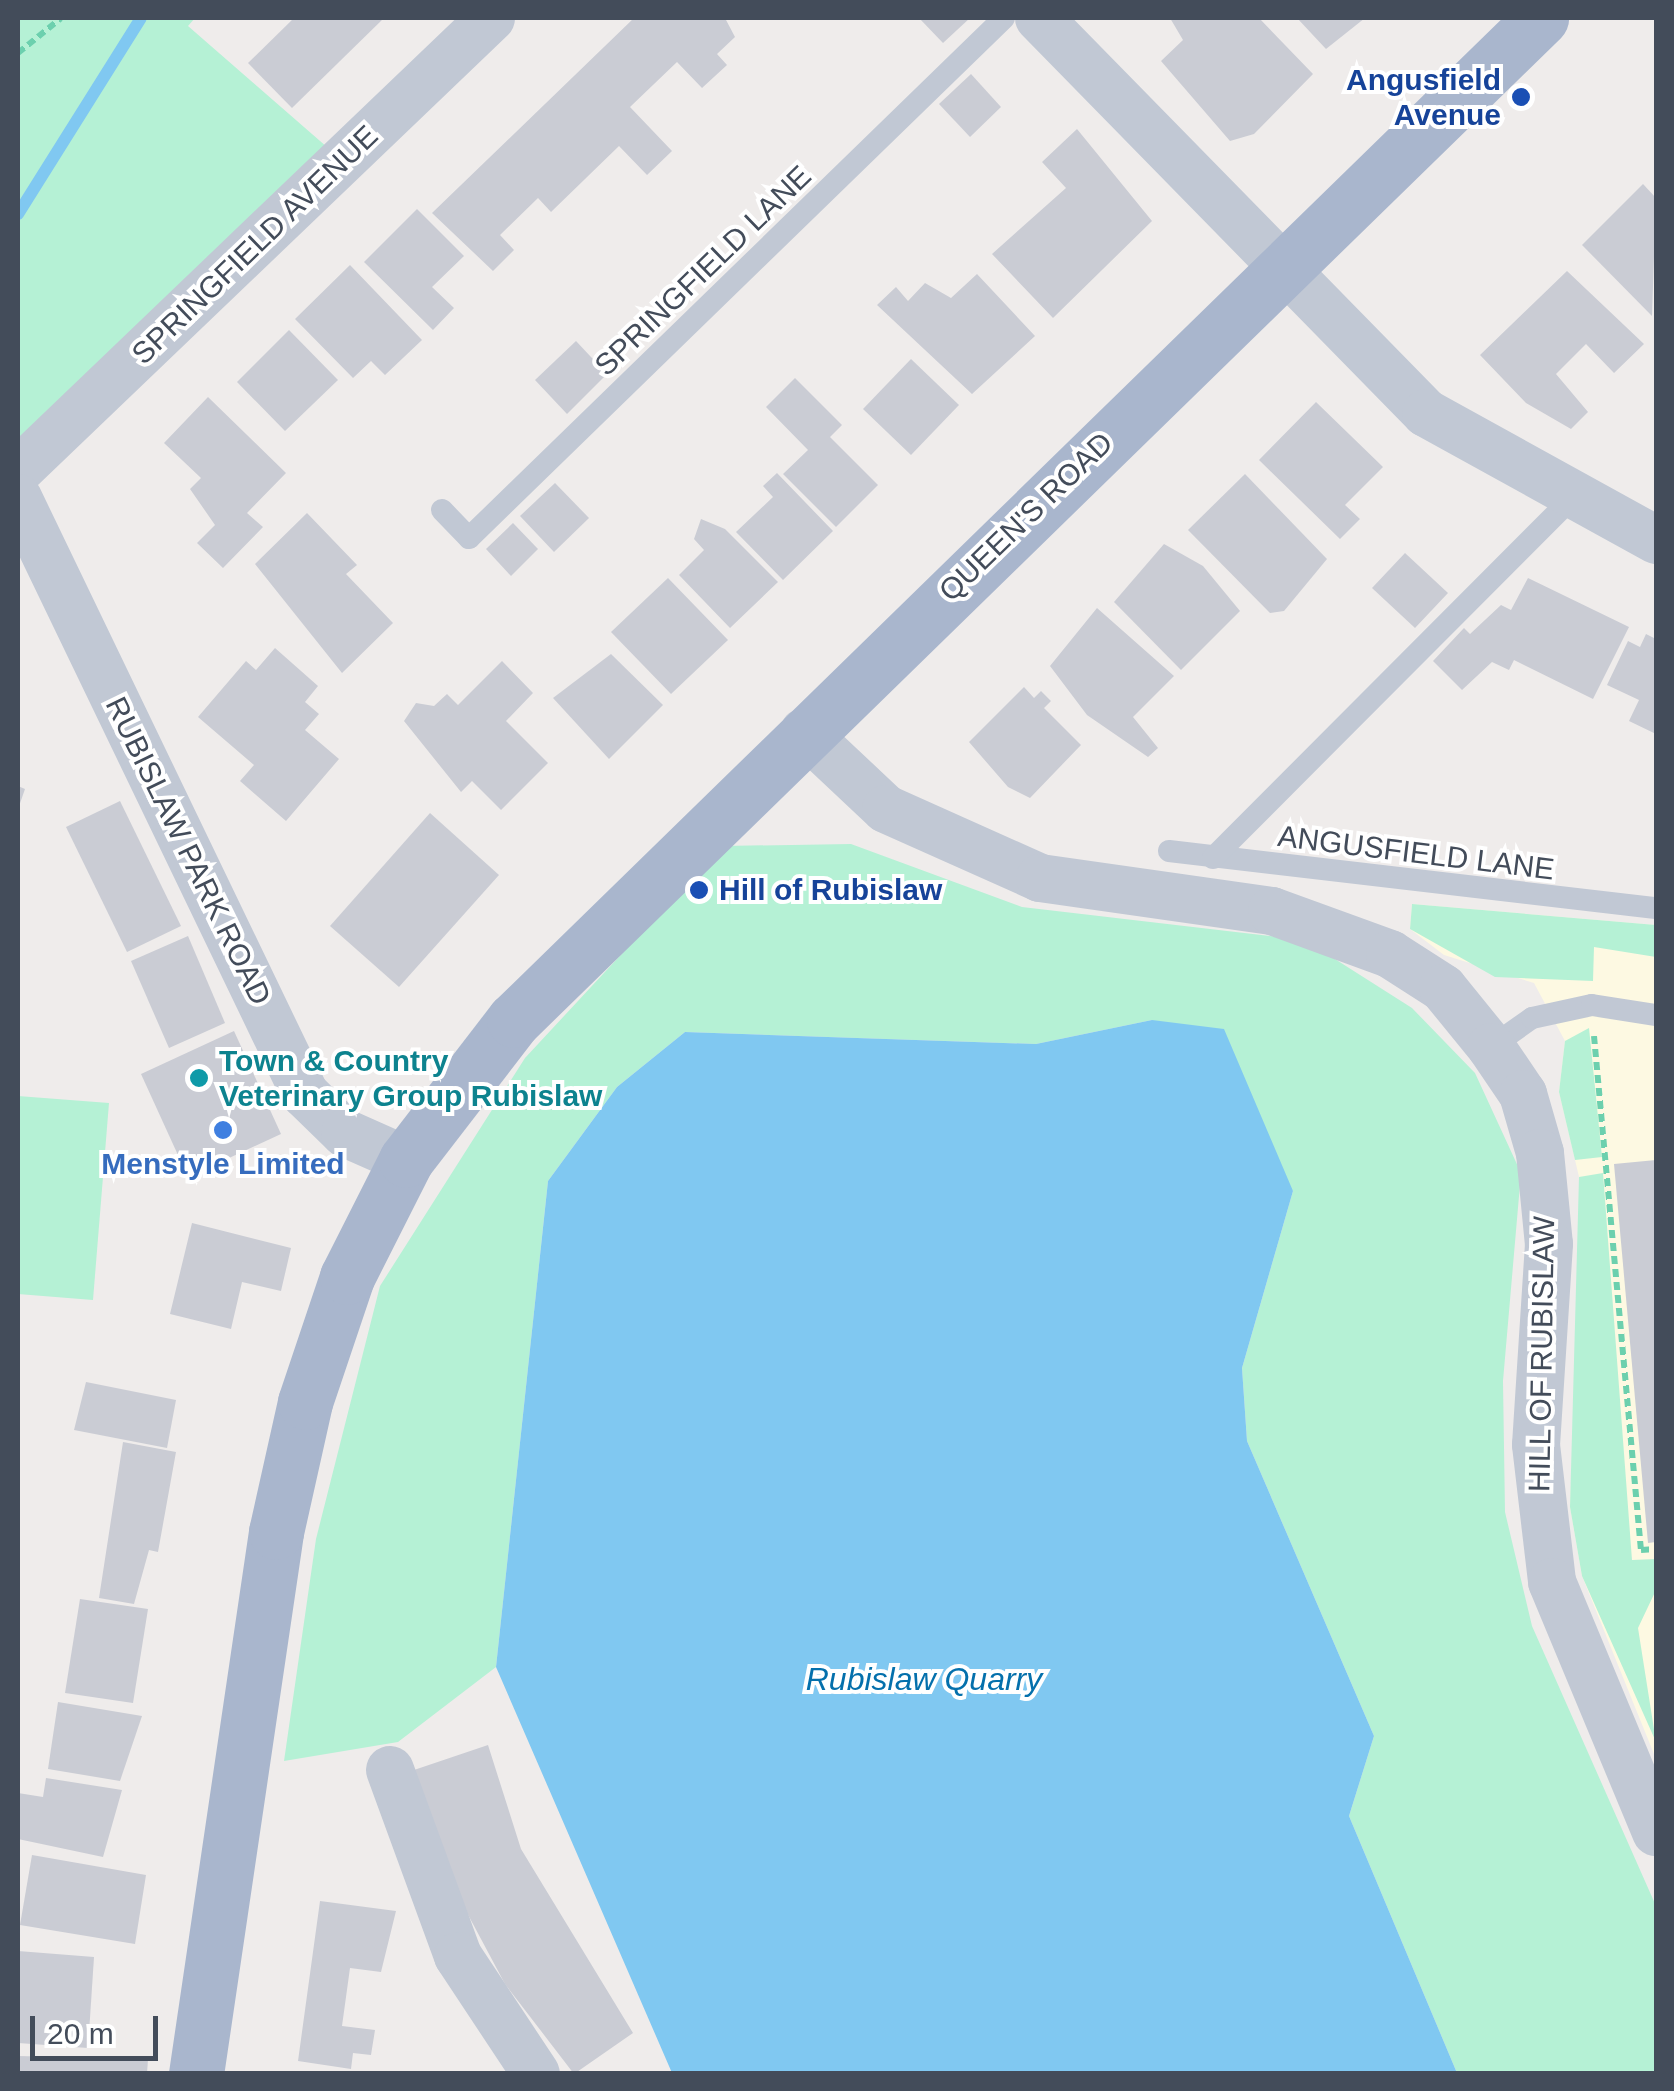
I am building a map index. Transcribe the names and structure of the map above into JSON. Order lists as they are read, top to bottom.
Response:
{
  "streets": {
    "main road": ["QUEEN'S ROAD"],
    "street": ["SPRINGFIELD AVENUE", "RUBISLAW PARK ROAD", "HILL OF RUBISLAW"],
    "lane": ["SPRINGFIELD LANE", "ANGUSFIELD LANE"]
  },
  "crossings": [
    ["QUEEN'S ROAD", "RUBISLAW PARK ROAD"],
    ["QUEEN'S ROAD", "HILL OF RUBISLAW"]
  ],
  "water": ["Rubislaw Quarry"],
  "places": [
    "Angusfield Avenue",
    "Hill of Rubislaw",
    "Town & Country Veterinary Group Rubislaw",
    "Menstyle Limited"
  ],
  "scale_bar": "20 m"
}
